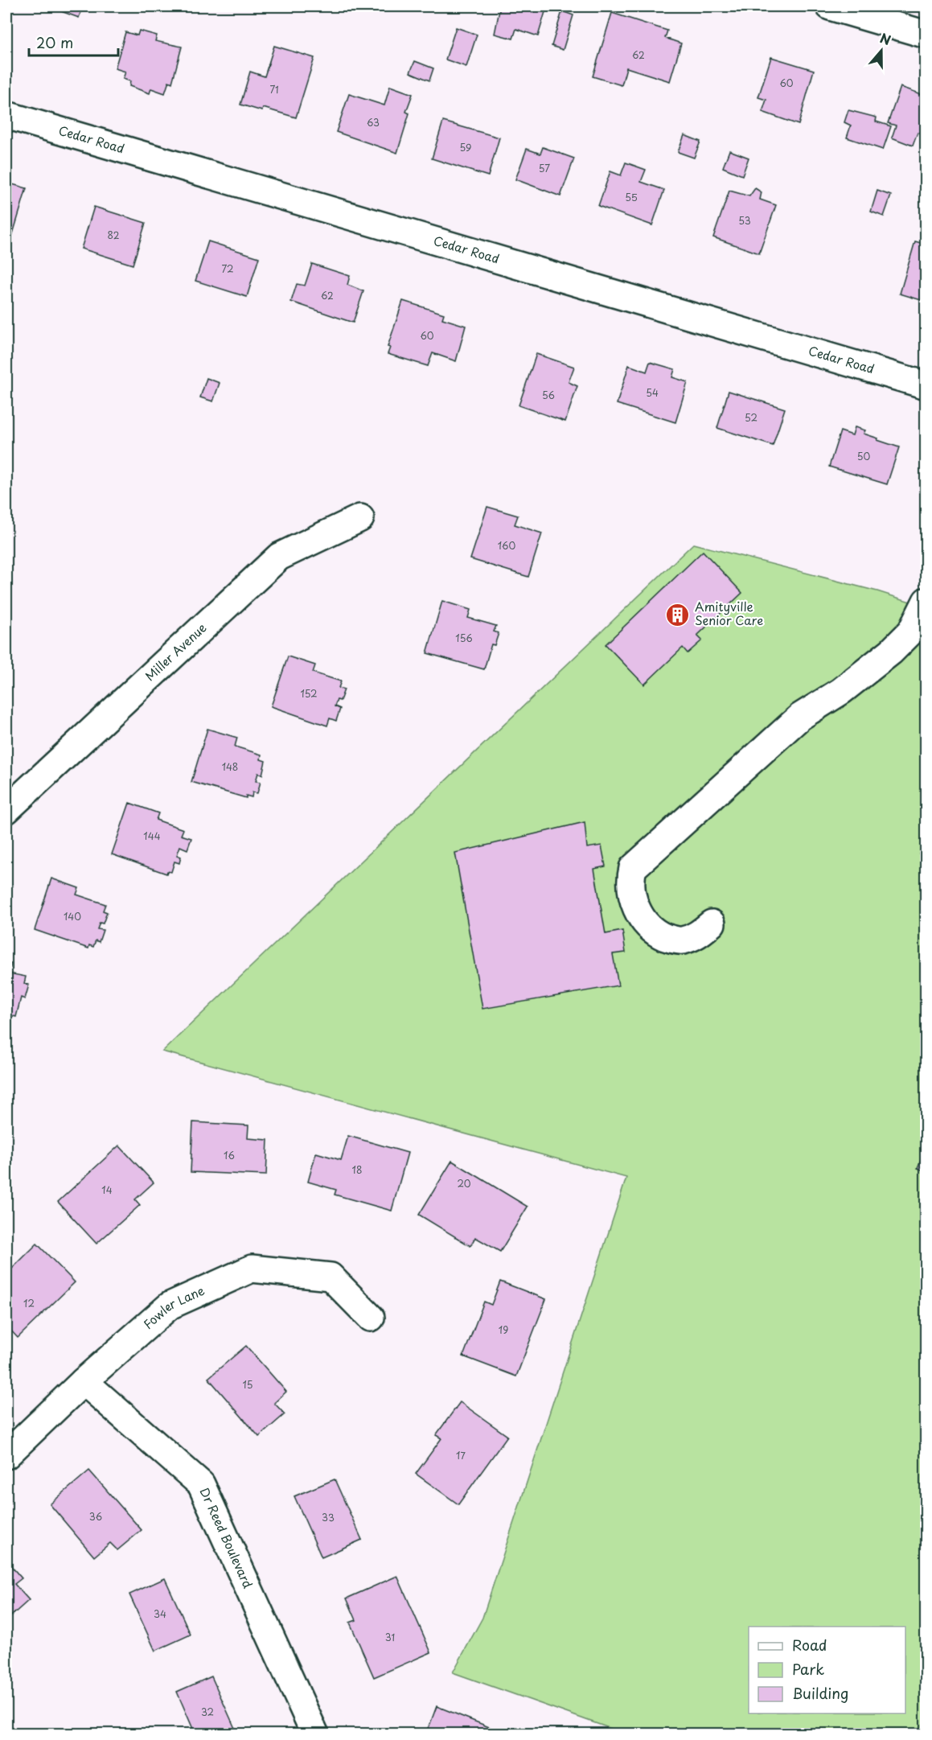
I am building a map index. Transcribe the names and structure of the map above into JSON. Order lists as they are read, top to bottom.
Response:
{
  "streets": {
    "street": [
      "Cedar Road",
      "Miller Avenue",
      "Fowler Lane",
      "Dr Reed Boulevard"
    ]
  },
  "crossings": [
    ["Fowler Lane", "Dr Reed Boulevard"]
  ],
  "places": {
    "building": ["Amityville Senior Care"]
  },
  "house_numbers": [
    "62",
    "60",
    "71",
    "63",
    "59",
    "57",
    "55",
    "53",
    "82",
    "72",
    "62",
    "60",
    "54",
    "56",
    "52",
    "50",
    "160",
    "156",
    "152",
    "148",
    "144",
    "140",
    "16",
    "18",
    "20",
    "14",
    "12",
    "19",
    "15",
    "17",
    "36",
    "33",
    "34",
    "31",
    "32"
  ],
  "legend": ["Road", "Park", "Building"],
  "scale_bar": "20 m",
  "north": "top"
}
